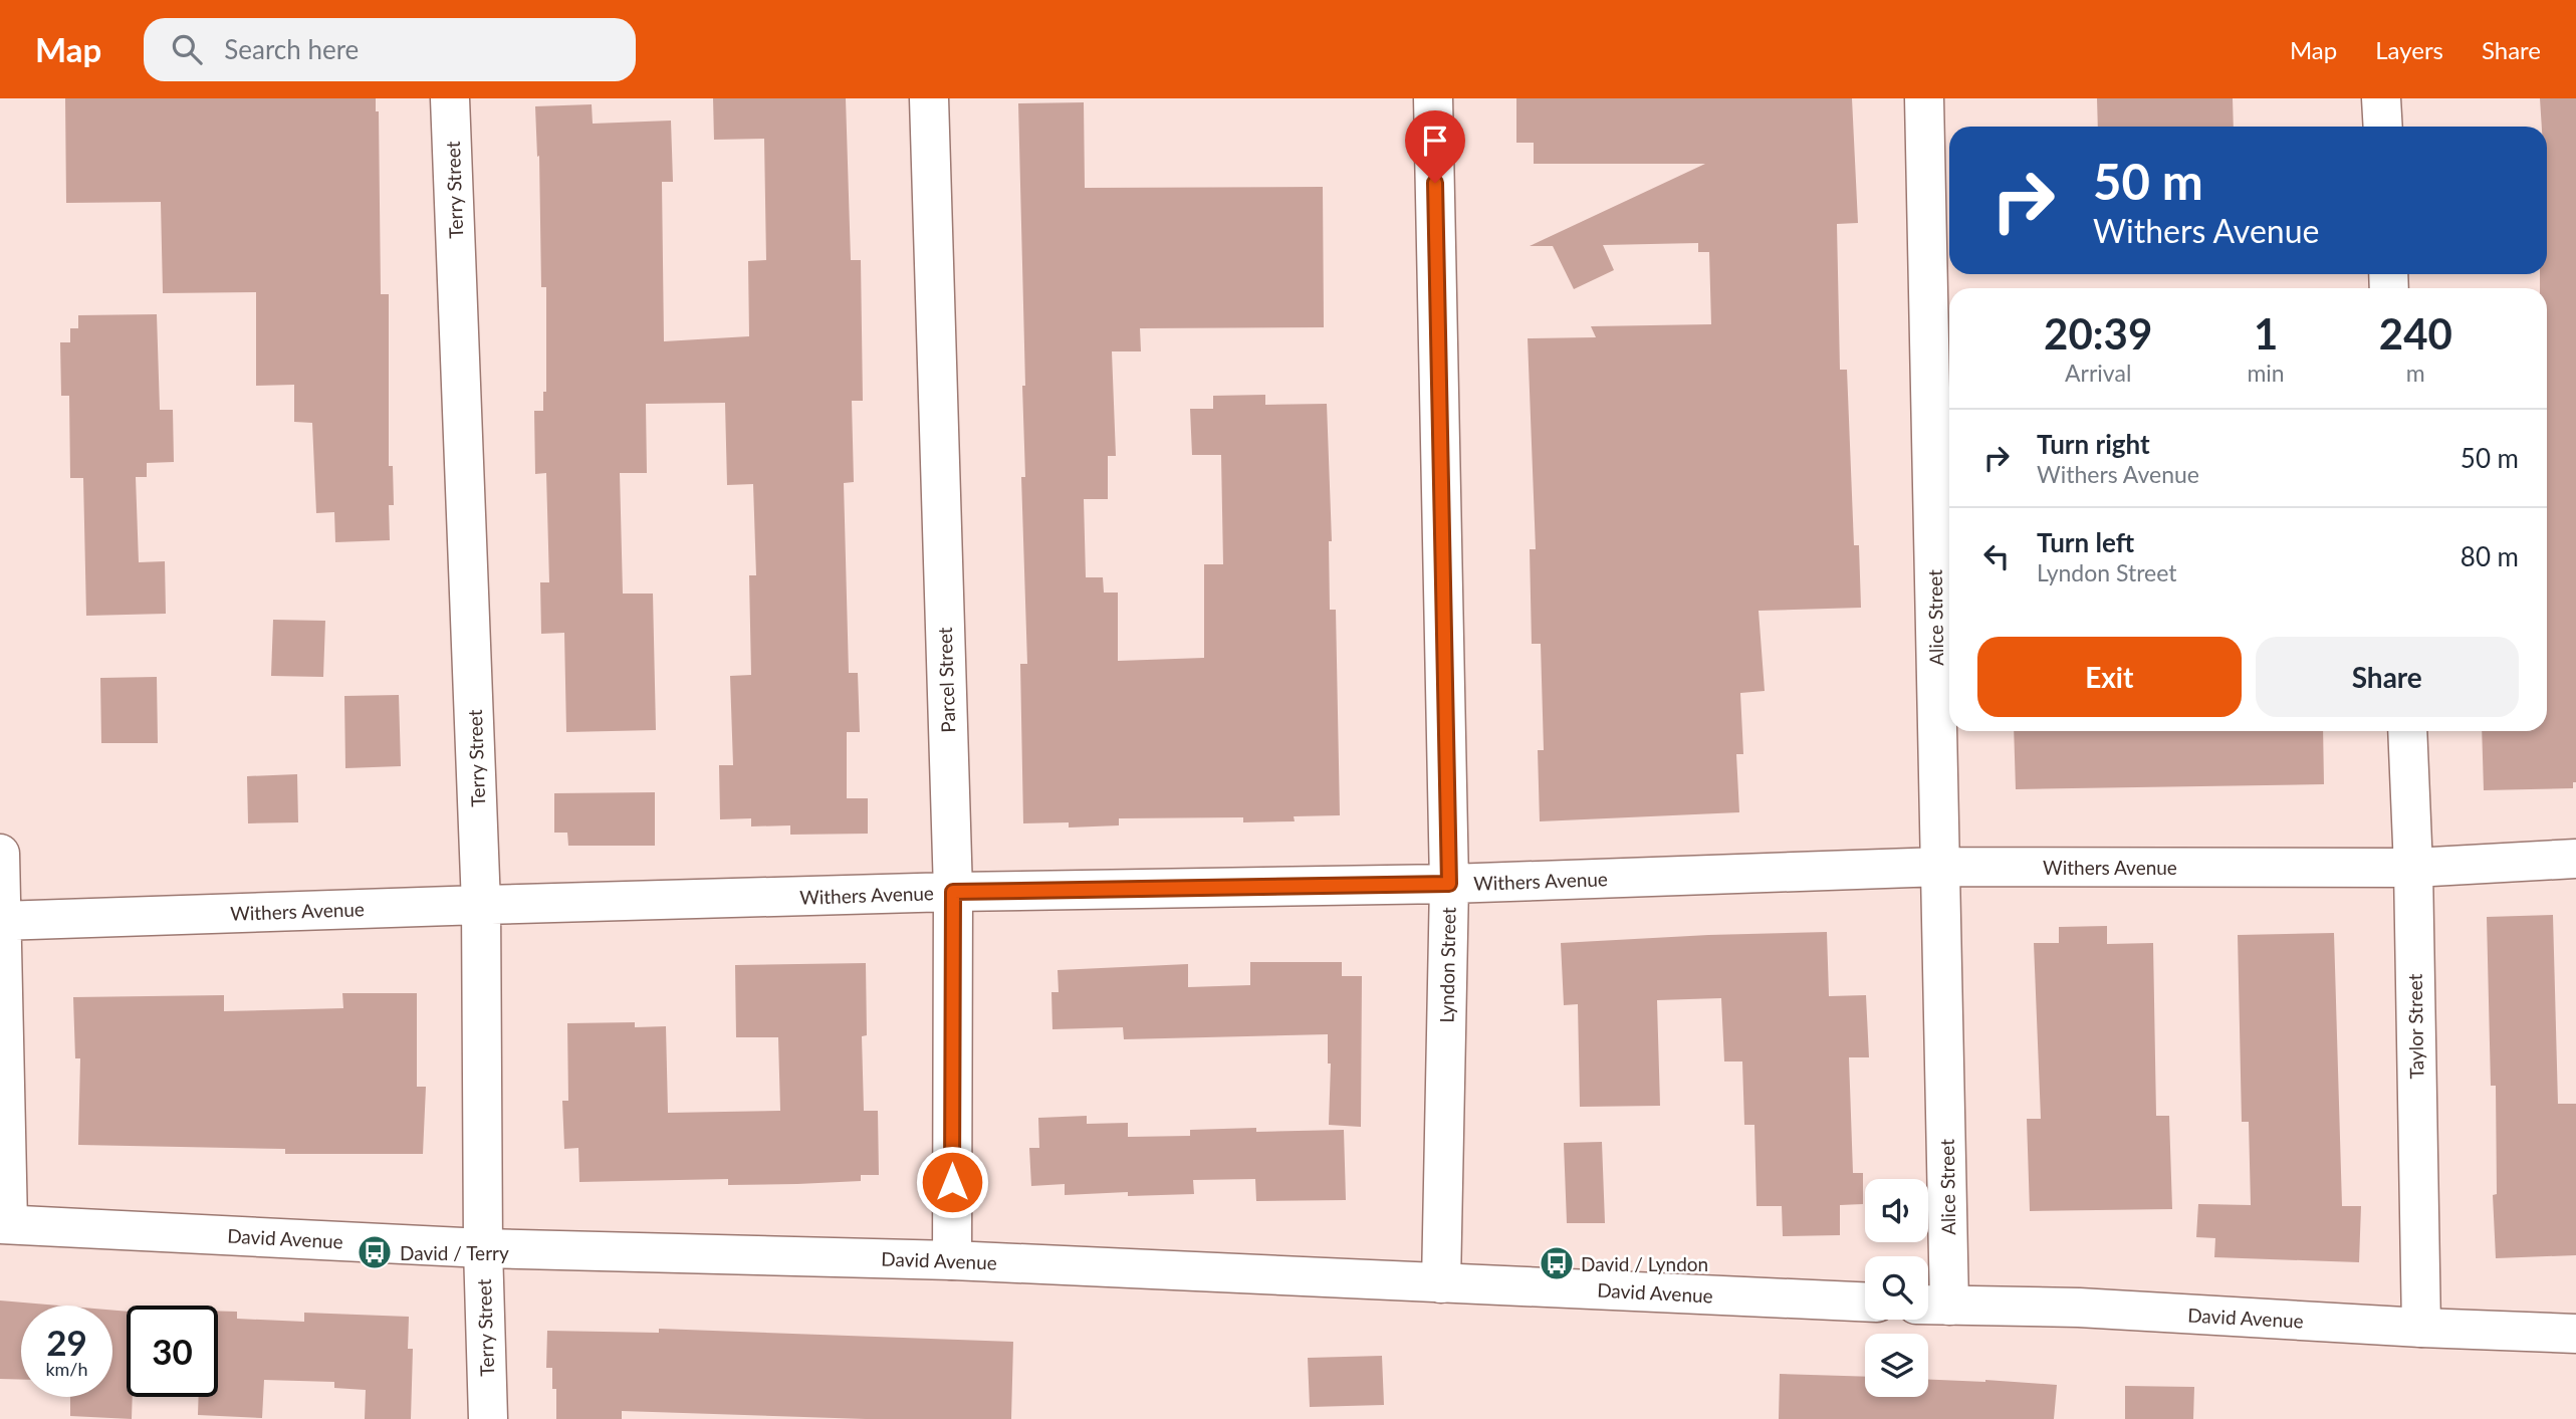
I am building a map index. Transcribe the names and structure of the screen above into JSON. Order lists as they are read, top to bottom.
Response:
{
  "streets": {
    "street": [
      "Terry Street",
      "Alice Street",
      "Parcel Street",
      "Withers Avenue",
      "Lyndon Street",
      "Taylor Street",
      "David Avenue"
    ]
  },
  "crossings": [
    ["Terry Street", "Withers Avenue"],
    ["Terry Street", "David Avenue"],
    ["Alice Street", "Withers Avenue"],
    ["Alice Street", "David Avenue"],
    ["Parcel Street", "Withers Avenue"],
    ["Parcel Street", "David Avenue"],
    ["Withers Avenue", "Lyndon Street"],
    ["Withers Avenue", "Taylor Street"],
    ["Lyndon Street", "David Avenue"],
    ["Taylor Street", "David Avenue"]
  ],
  "places": {
    "bus stop": ["David / Terry", "David / Lyndon"]
  },
  "page": {
    "header": "Map",
    "search": "Search here",
    "nav": ["Map", "Layers", "Share"],
    "turn": ["50 m", "Withers Avenue"],
    "eta": [
      "20:39",
      "Arrival",
      "1",
      "min",
      "240",
      "m"
    ],
    "list": [
      {
        "name": "Turn right",
        "note": "Withers Avenue",
        "value": "50 m"
      },
      {
        "name": "Turn left",
        "note": "Lyndon Street",
        "value": "80 m"
      }
    ],
    "buttons": ["Exit", "Share"],
    "speed": "29 km/h",
    "limit": "30"
  }
}
